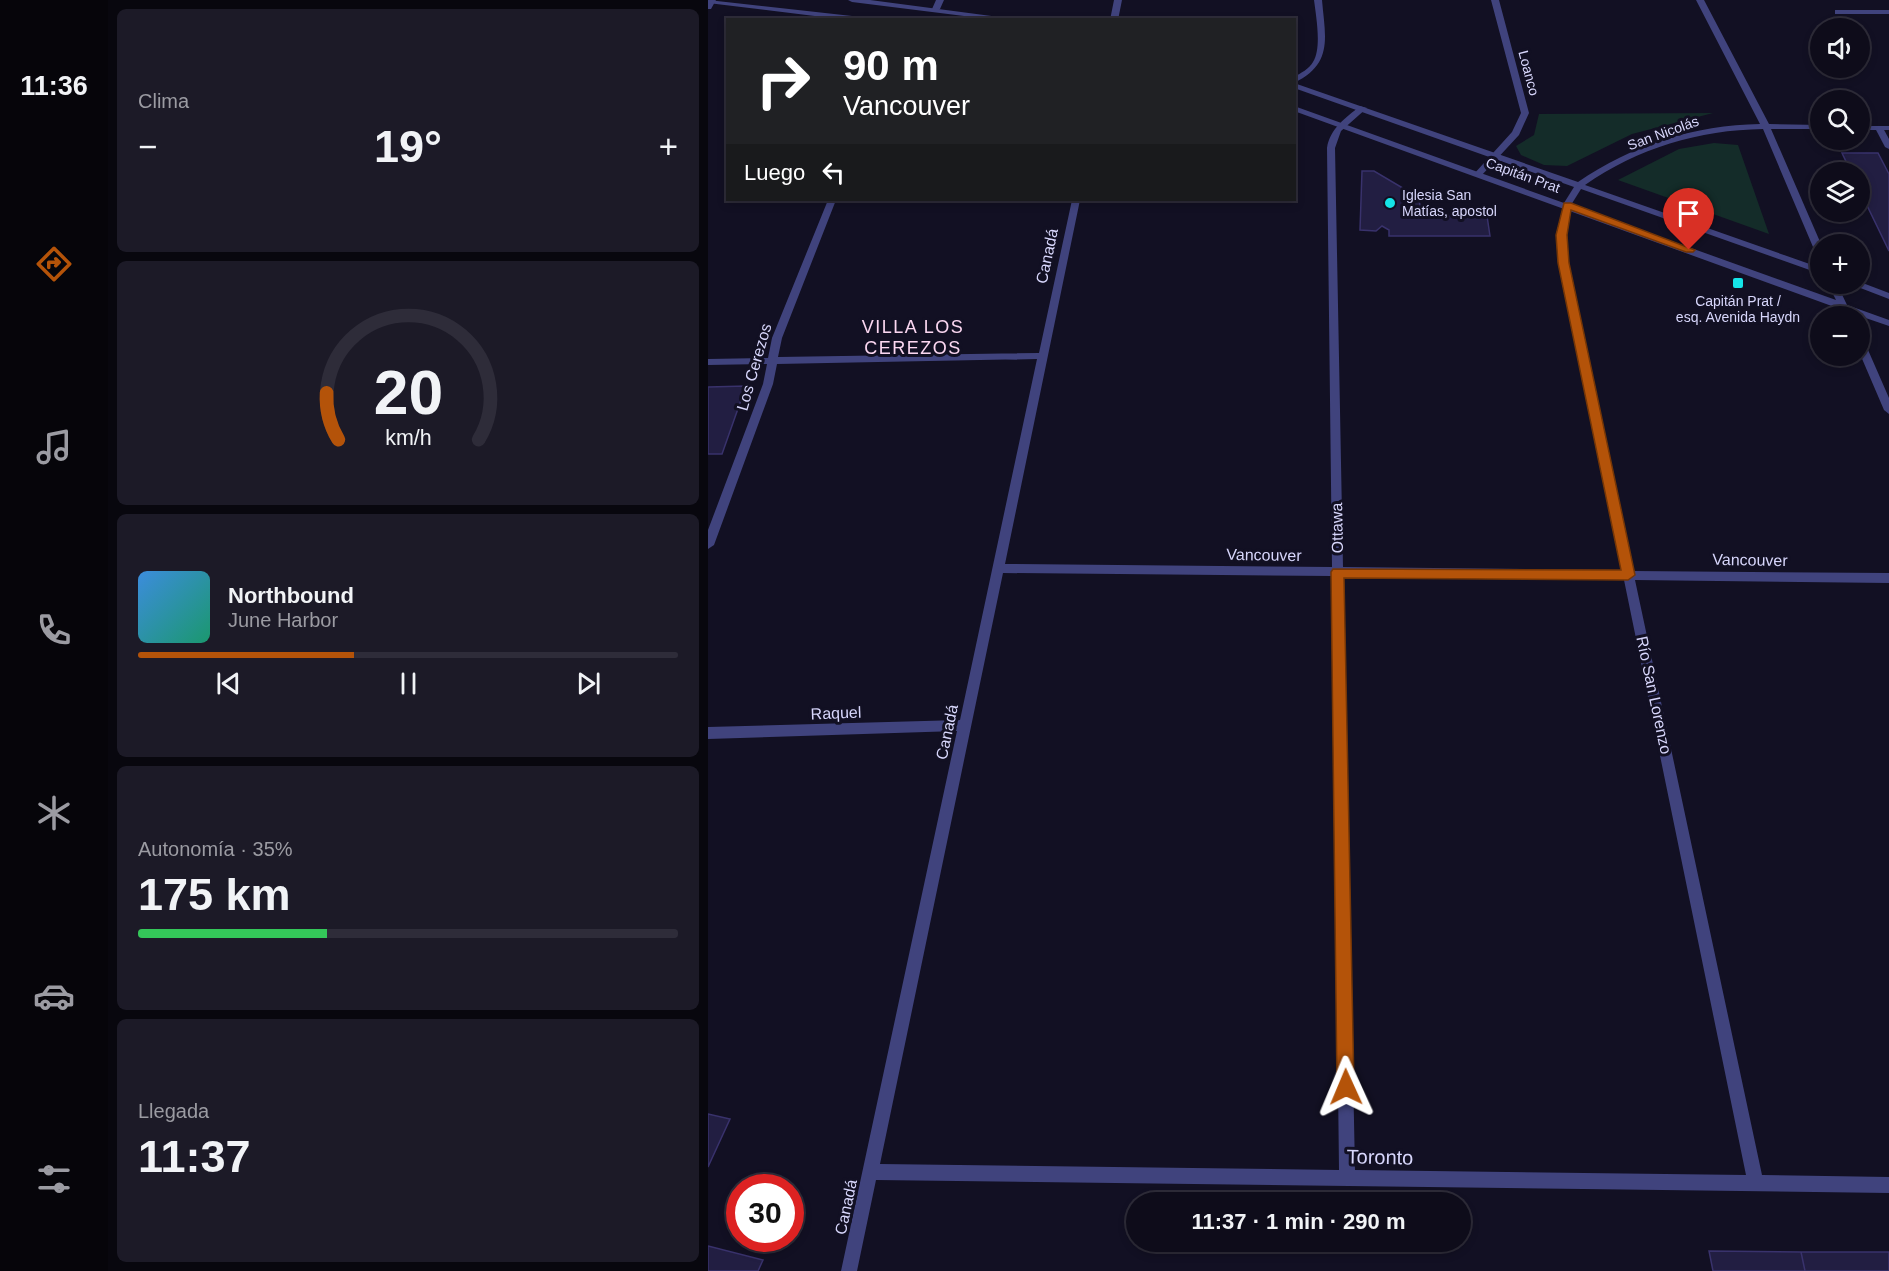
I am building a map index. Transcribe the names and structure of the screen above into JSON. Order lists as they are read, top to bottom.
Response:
{
  "streets": {
    "street": [
      "Loanco",
      "San Nicolás",
      "Capitán Prat",
      "Canadá",
      "Los Cerezos",
      "Ottawa",
      "Vancouver",
      "Río San Lorenzo",
      "Raquel",
      "Toronto"
    ]
  },
  "crossings": [
    ["Loanco", "Capitán Prat"],
    ["San Nicolás", "Capitán Prat"],
    ["San Nicolás", "Río San Lorenzo"],
    ["Capitán Prat", "Ottawa"],
    ["Capitán Prat", "Río San Lorenzo"],
    ["Canadá", "Vancouver"],
    ["Canadá", "Raquel"],
    ["Canadá", "Toronto"],
    ["Ottawa", "Vancouver"],
    ["Ottawa", "Toronto"],
    ["Vancouver", "Río San Lorenzo"],
    ["Río San Lorenzo", "Toronto"]
  ],
  "districts": ["VILLA LOS CEREZOS"],
  "places": {
    "other": ["Iglesia San Matías, apostol"],
    "transit": ["Capitán Prat / esq. Avenida Haydn"]
  },
  "page": {
    "tabs": "11:36",
    "tile": [
      "Clima",
      ["Autonomía · 35%", "175 km"],
      ["Llegada", "11:37"]
    ],
    "map_buttons": ["+", "−"],
    "turn": ["90 m", "Vancouver"],
    "heat": ["−", "19°", "+"],
    "then": "Luego",
    "song": ["Northbound", "June Harbor"],
    "limit": "30",
    "trip": "11:37 · 1 min · 290 m",
    "gauge": ["20", "km/h"]
  }
}
